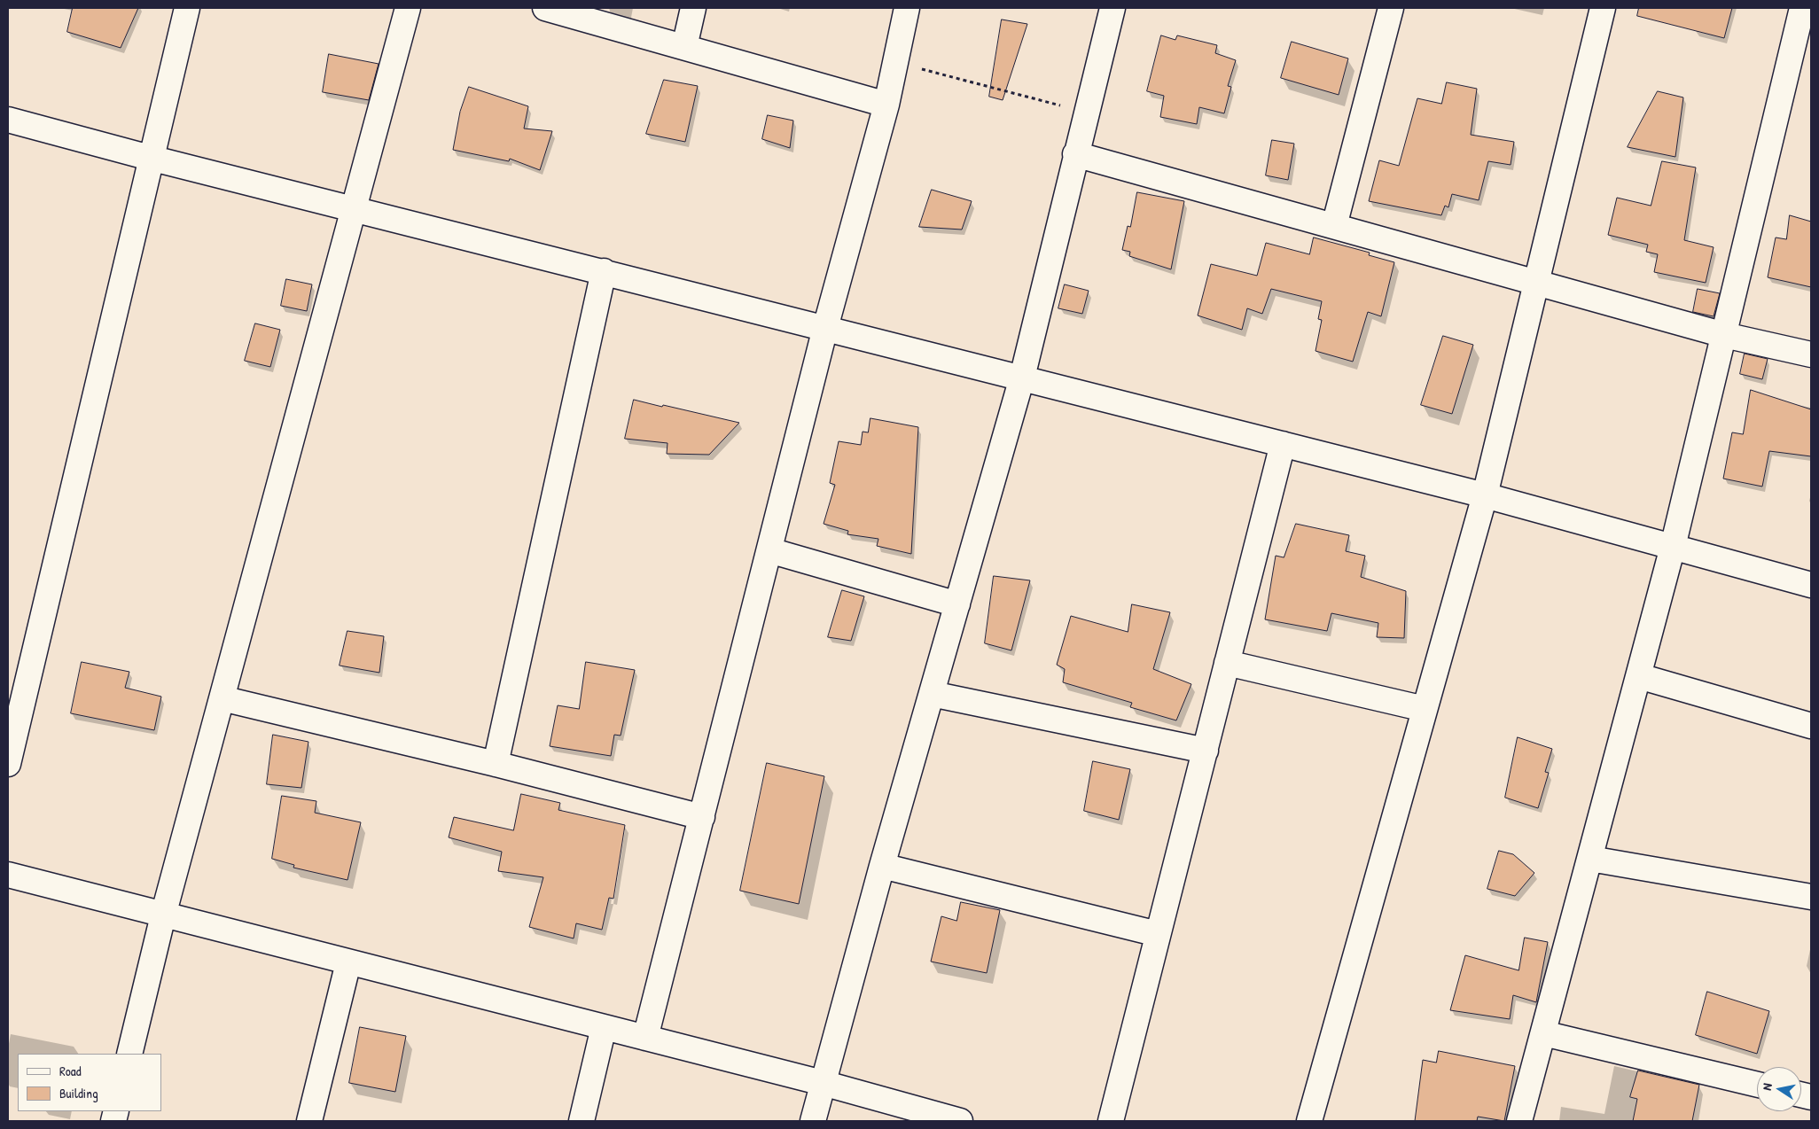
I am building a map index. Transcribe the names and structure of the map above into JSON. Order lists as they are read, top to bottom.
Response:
{
  "legend": ["Road", "Building"],
  "north": "left"
}
